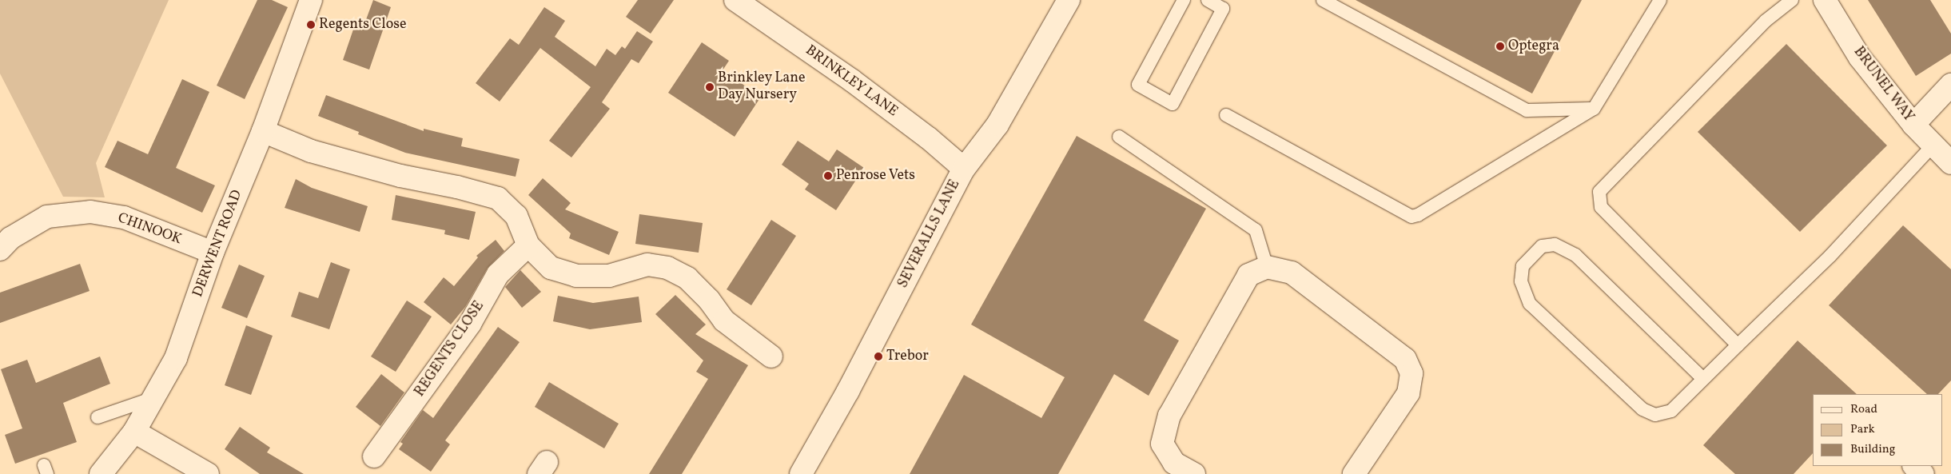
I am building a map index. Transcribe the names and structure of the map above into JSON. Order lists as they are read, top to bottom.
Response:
{
  "streets": {
    "street": [
      "BRINKLEY LANE",
      "BRUNEL WAY",
      "CHINOOK",
      "SEVERALLS LANE",
      "DERWENT ROAD",
      "REGENTS CLOSE"
    ]
  },
  "crossings": [
    ["BRINKLEY LANE", "SEVERALLS LANE"],
    ["CHINOOK", "DERWENT ROAD"]
  ],
  "places": [
    "Regents Close",
    "Optegra",
    "Brinkley Lane Day Nursery",
    "Penrose Vets",
    "Trebor"
  ],
  "legend": ["Road", "Park", "Building"]
}
